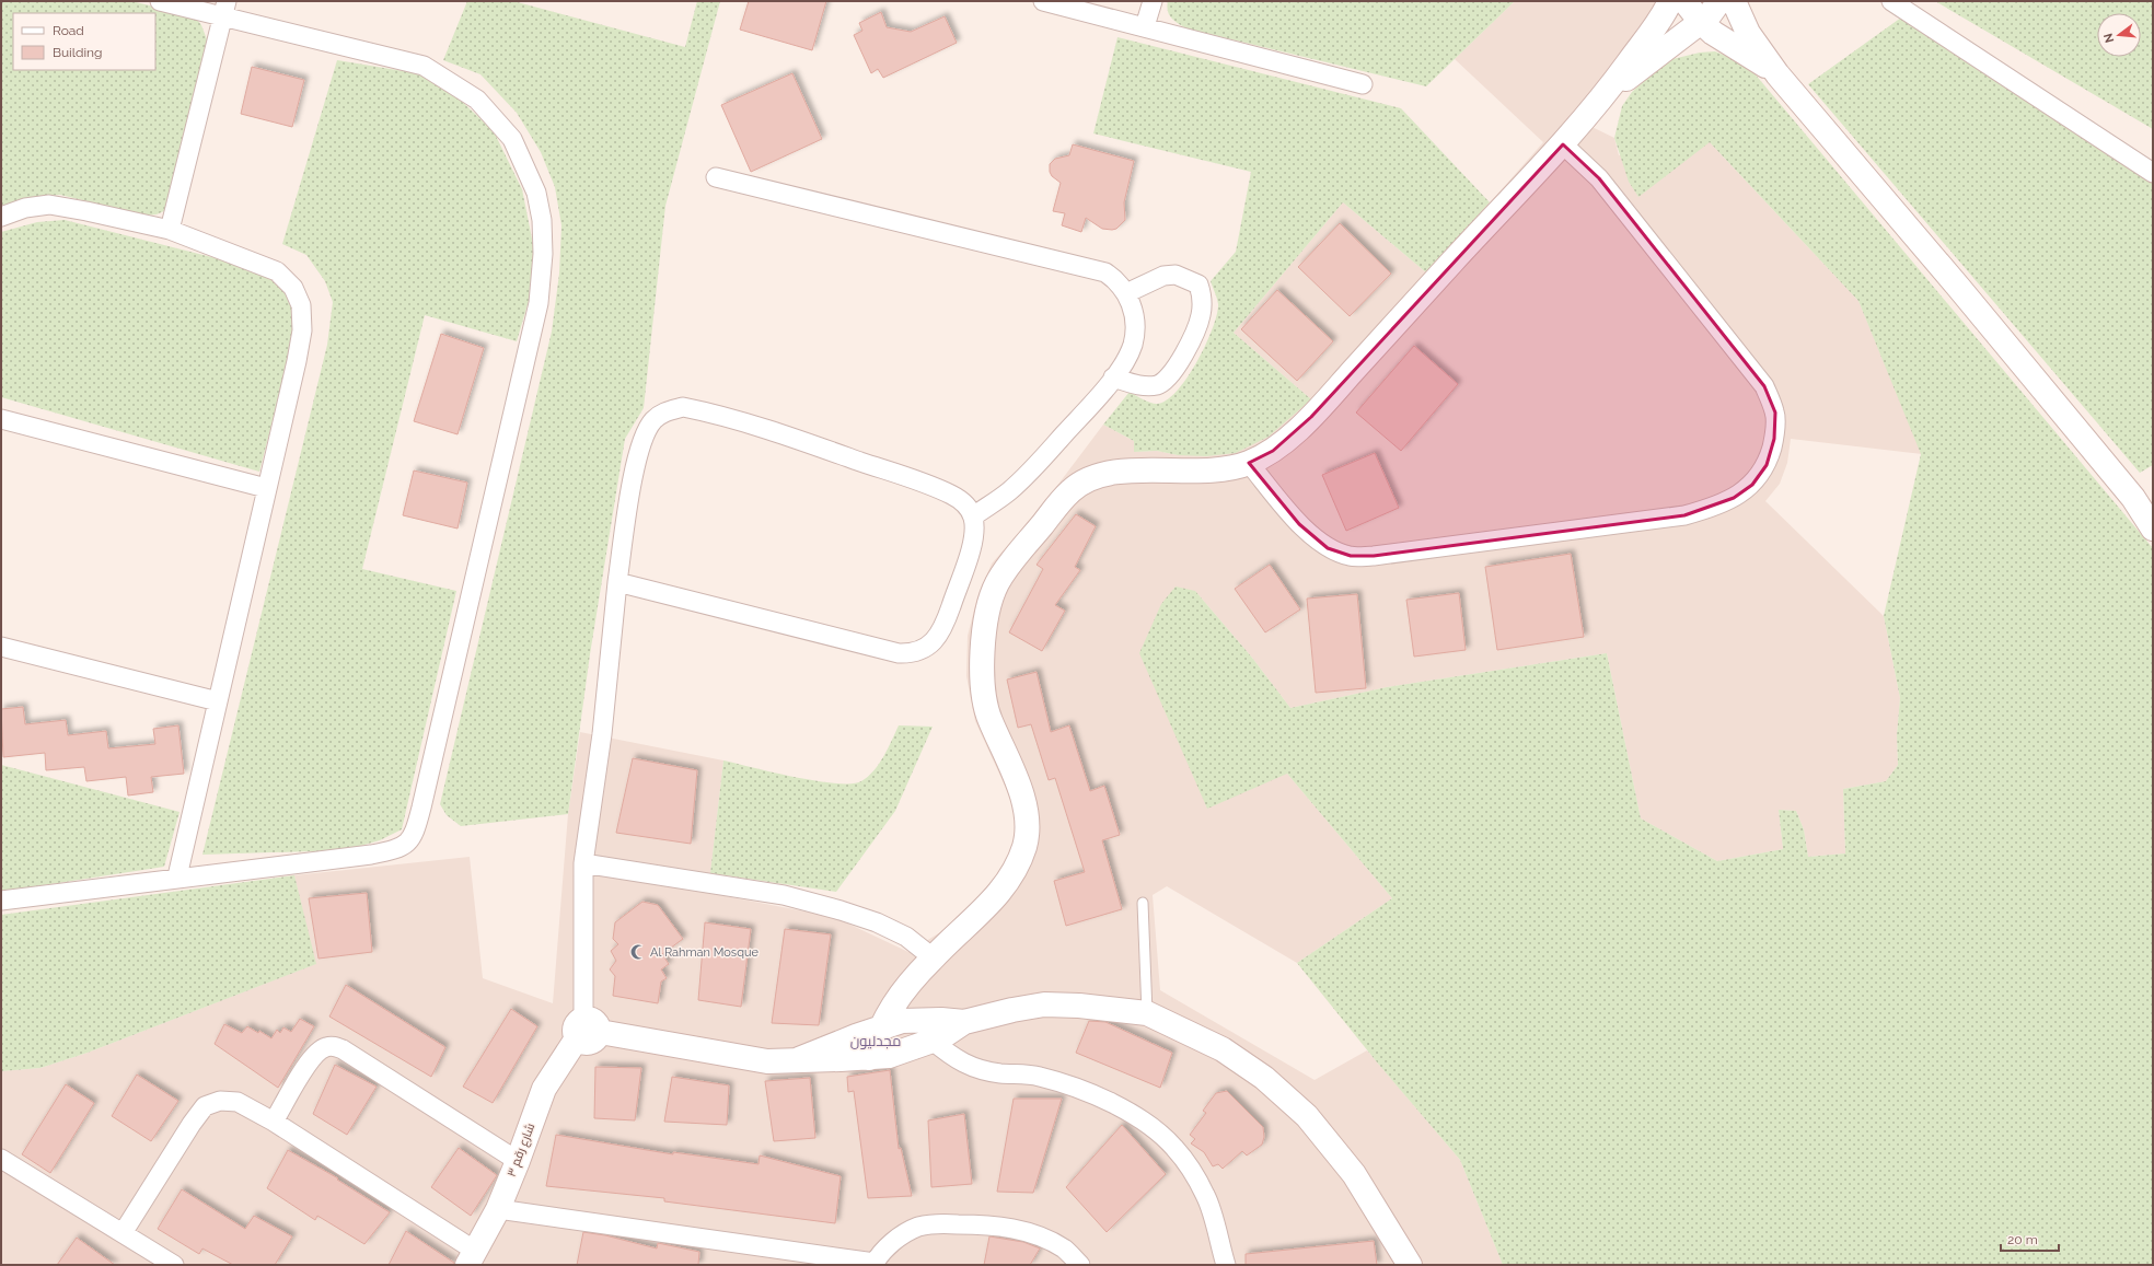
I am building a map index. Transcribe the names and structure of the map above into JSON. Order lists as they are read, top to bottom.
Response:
{
  "streets": {
    "street": ["شارع رقم ٣"]
  },
  "districts": ["مجدليون"],
  "places": {
    "mosque": ["Al Rahman Mosque"]
  },
  "legend": ["Road", "Building"],
  "scale_bar": "20 m",
  "north": "left"
}
